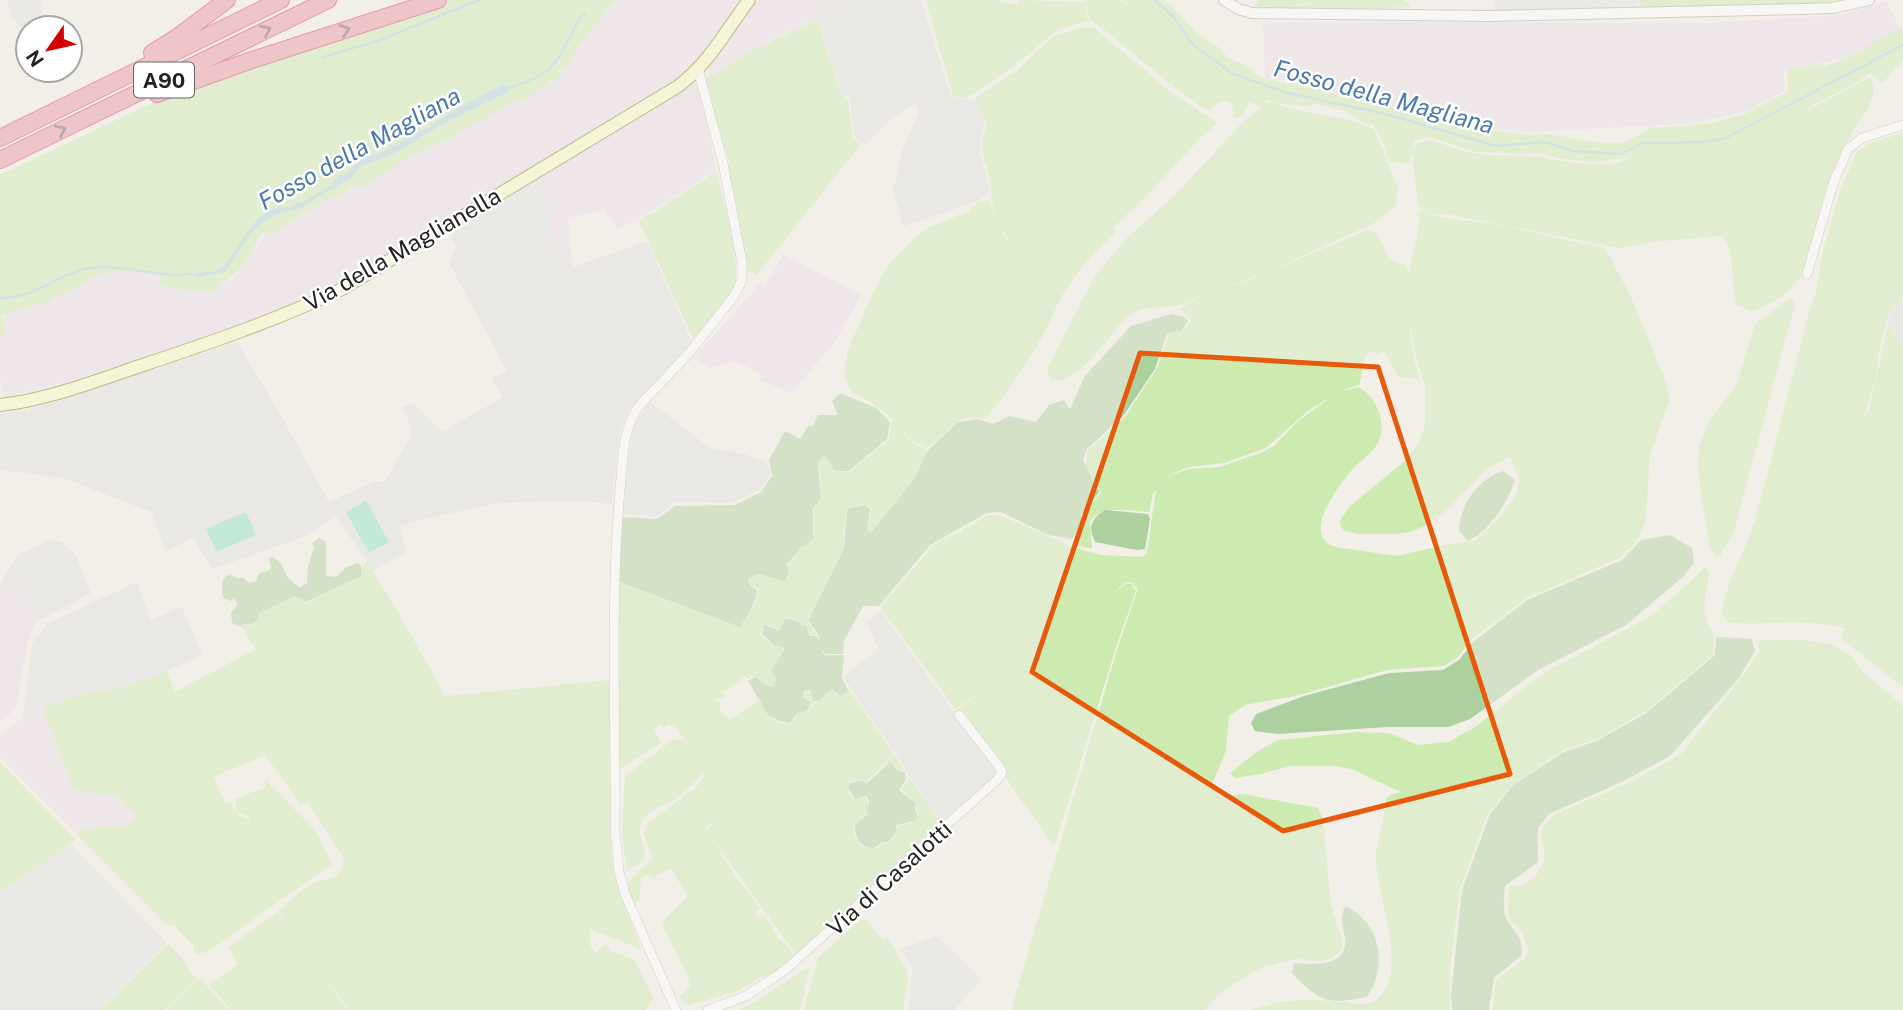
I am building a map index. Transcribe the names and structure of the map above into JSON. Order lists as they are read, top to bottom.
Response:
{
  "streets": {
    "highway": ["A90"],
    "main road": ["Via della Maglianella"],
    "street": ["Via di Casalotti"]
  },
  "water": ["Fosso della Magliana"],
  "north": "bottom left"
}
